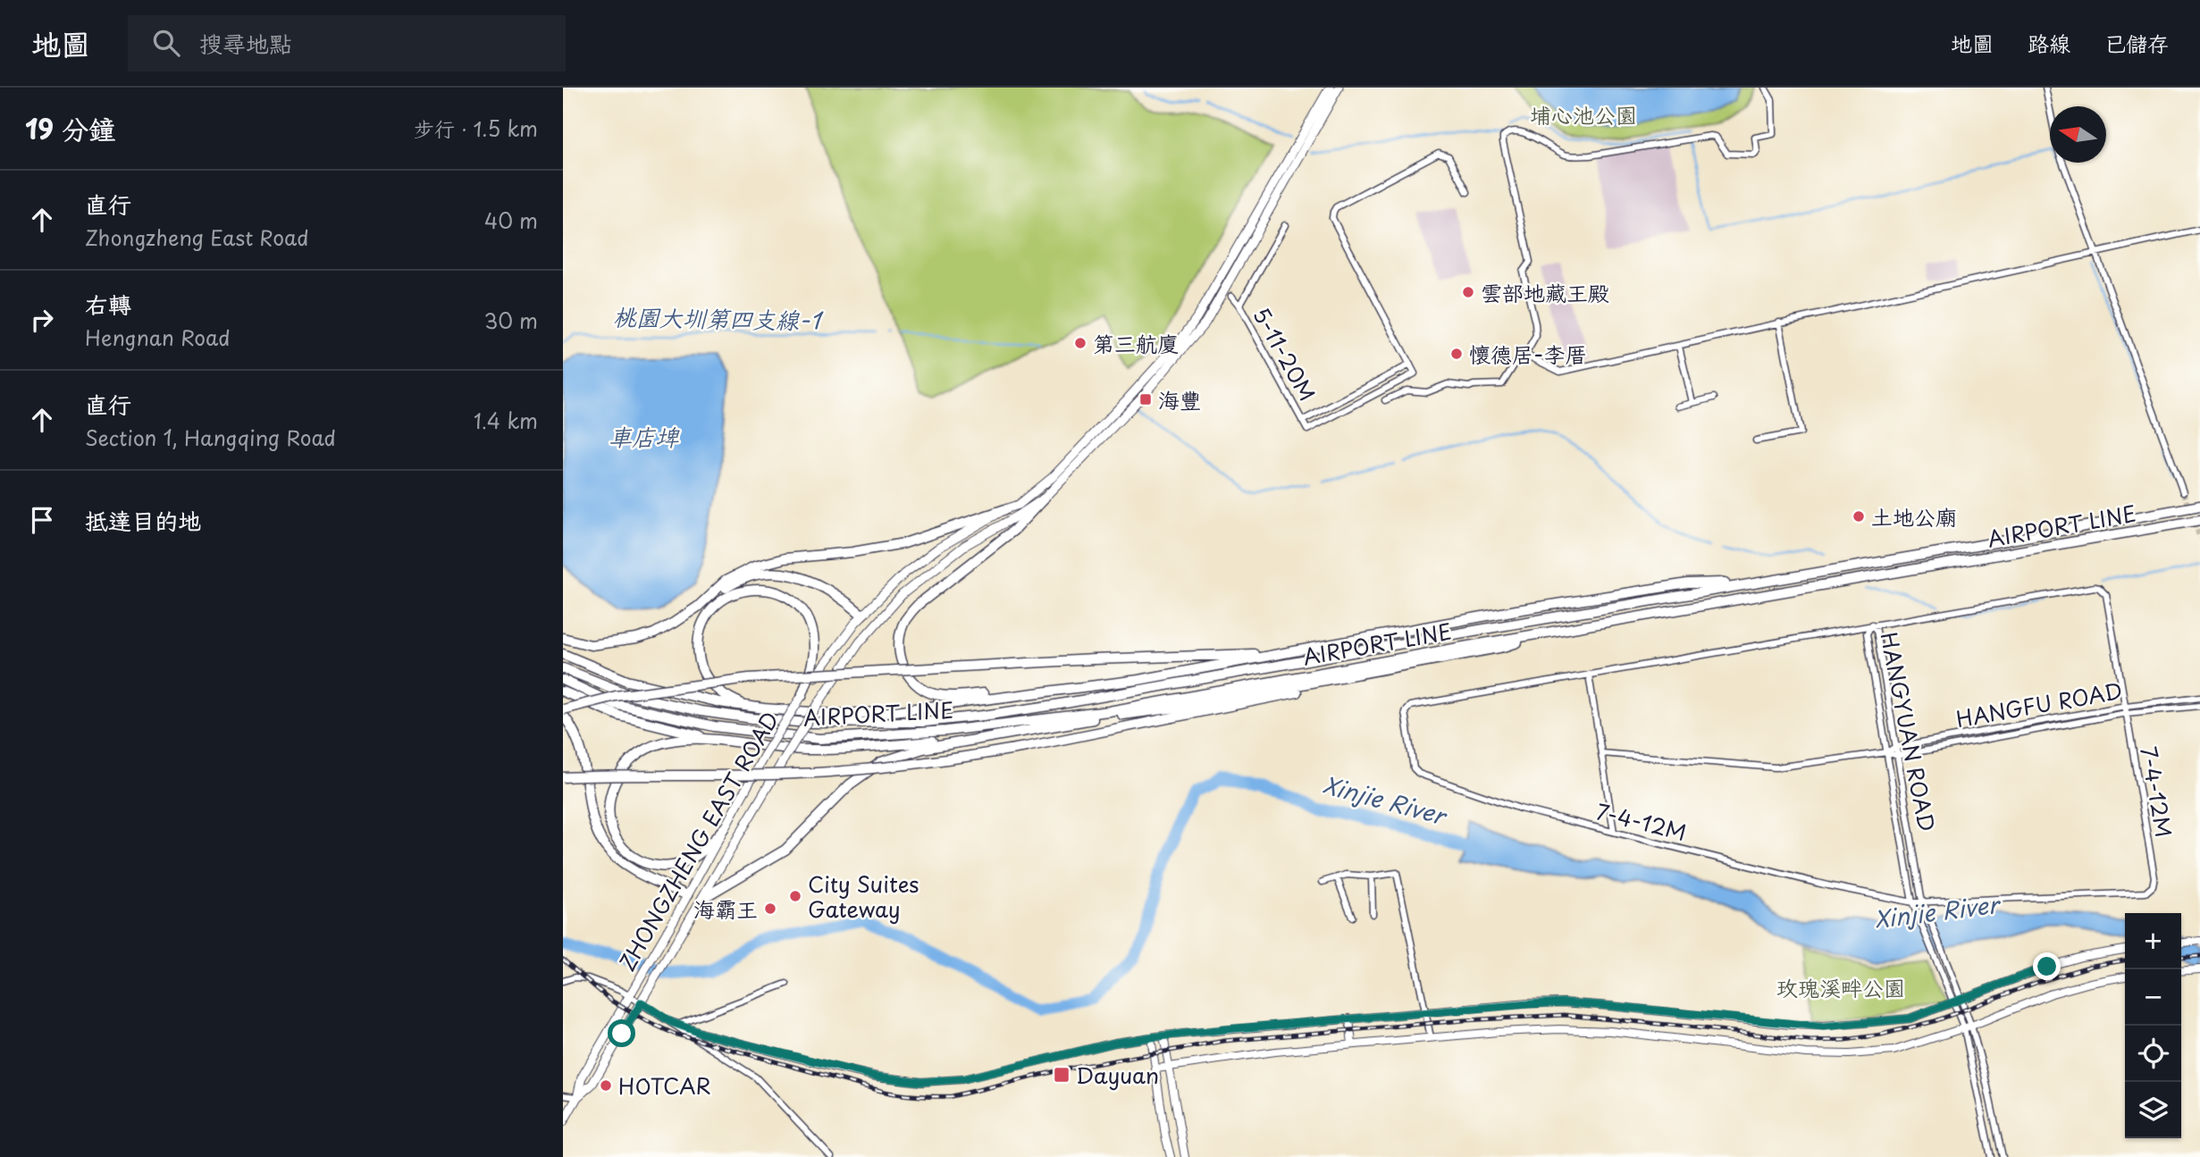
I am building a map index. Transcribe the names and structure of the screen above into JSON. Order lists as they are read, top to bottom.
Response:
{
  "streets": {
    "highway": ["AIRPORT LINE"],
    "main road": ["ZHONGZHENG EAST ROAD"],
    "street": [
      "5-11-20M",
      "HANGFU ROAD",
      "HANGYUAN ROAD",
      "7-4-12M"
    ]
  },
  "crossings": [
    ["HANGFU ROAD", "HANGYUAN ROAD"],
    ["HANGFU ROAD", "7-4-12M"],
    ["HANGYUAN ROAD", "7-4-12M"]
  ],
  "water": ["桃園大圳第四支線-1", "車店埤", "Xinjie River"],
  "parks": ["埔心池公園", "玫瑰溪畔公園"],
  "places": {
    "other": [
      "雲部地藏王殿",
      "第三航廈",
      "懷德居-李厝",
      "土地公廟",
      "City Suites Gateway",
      "海霸王",
      "HOTCAR"
    ],
    "transit": ["海豐", "Dayuan"]
  },
  "north": "left",
  "page": {
    "header": "地圖",
    "search": "搜尋地點",
    "nav": ["地圖", "路線", "已儲存"],
    "heading": ["19 分鐘", "步行 · 1.5 km"],
    "list": [
      ["直行", "Zhongzheng East Road", "40 m"],
      ["右轉", "Hengnan Road", "30 m"],
      ["直行", "Section 1, Hangqing Road", "1.4 km"],
      "抵達目的地"
    ],
    "map_buttons": ["+", "−"]
  }
}
